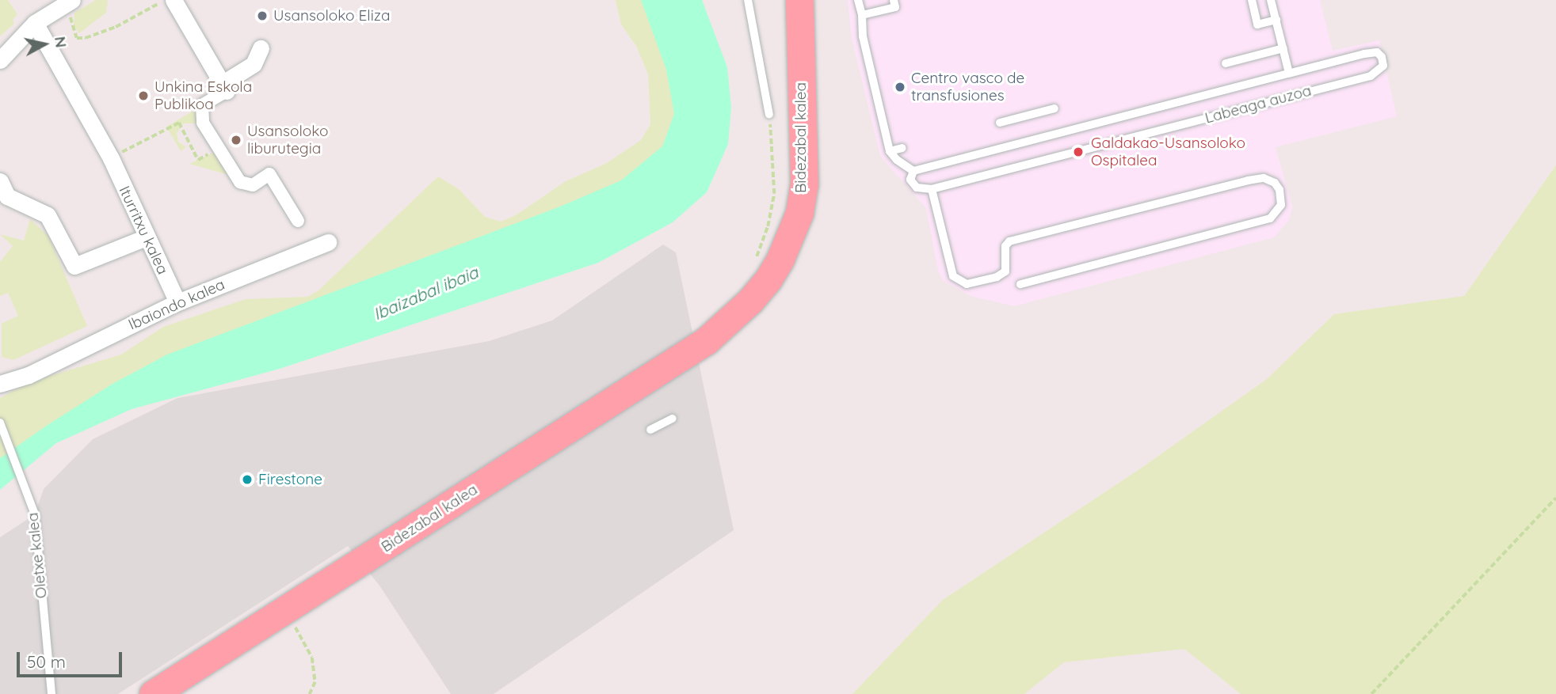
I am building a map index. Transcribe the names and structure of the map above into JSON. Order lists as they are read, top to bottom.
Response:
{
  "streets": {
    "highway": ["Bidezabal kalea"],
    "street": ["Iturritxu kalea", "Ibaiondo kalea"],
    "lane": ["Labeaga auzoa", "Oletxe kalea"]
  },
  "crossings": [
    ["Iturritxu kalea", "Ibaiondo kalea"]
  ],
  "water": ["Ibaizabal ibaia"],
  "places": [
    "Usansoloko Eliza",
    "Centro vasco de transfusiones",
    "Unkina Eskola Publikoa",
    "Usansoloko liburutegia",
    "Galdakao-Usansoloko Ospitalea",
    "Firestone"
  ],
  "scale_bar": "50 m",
  "north": "right"
}
